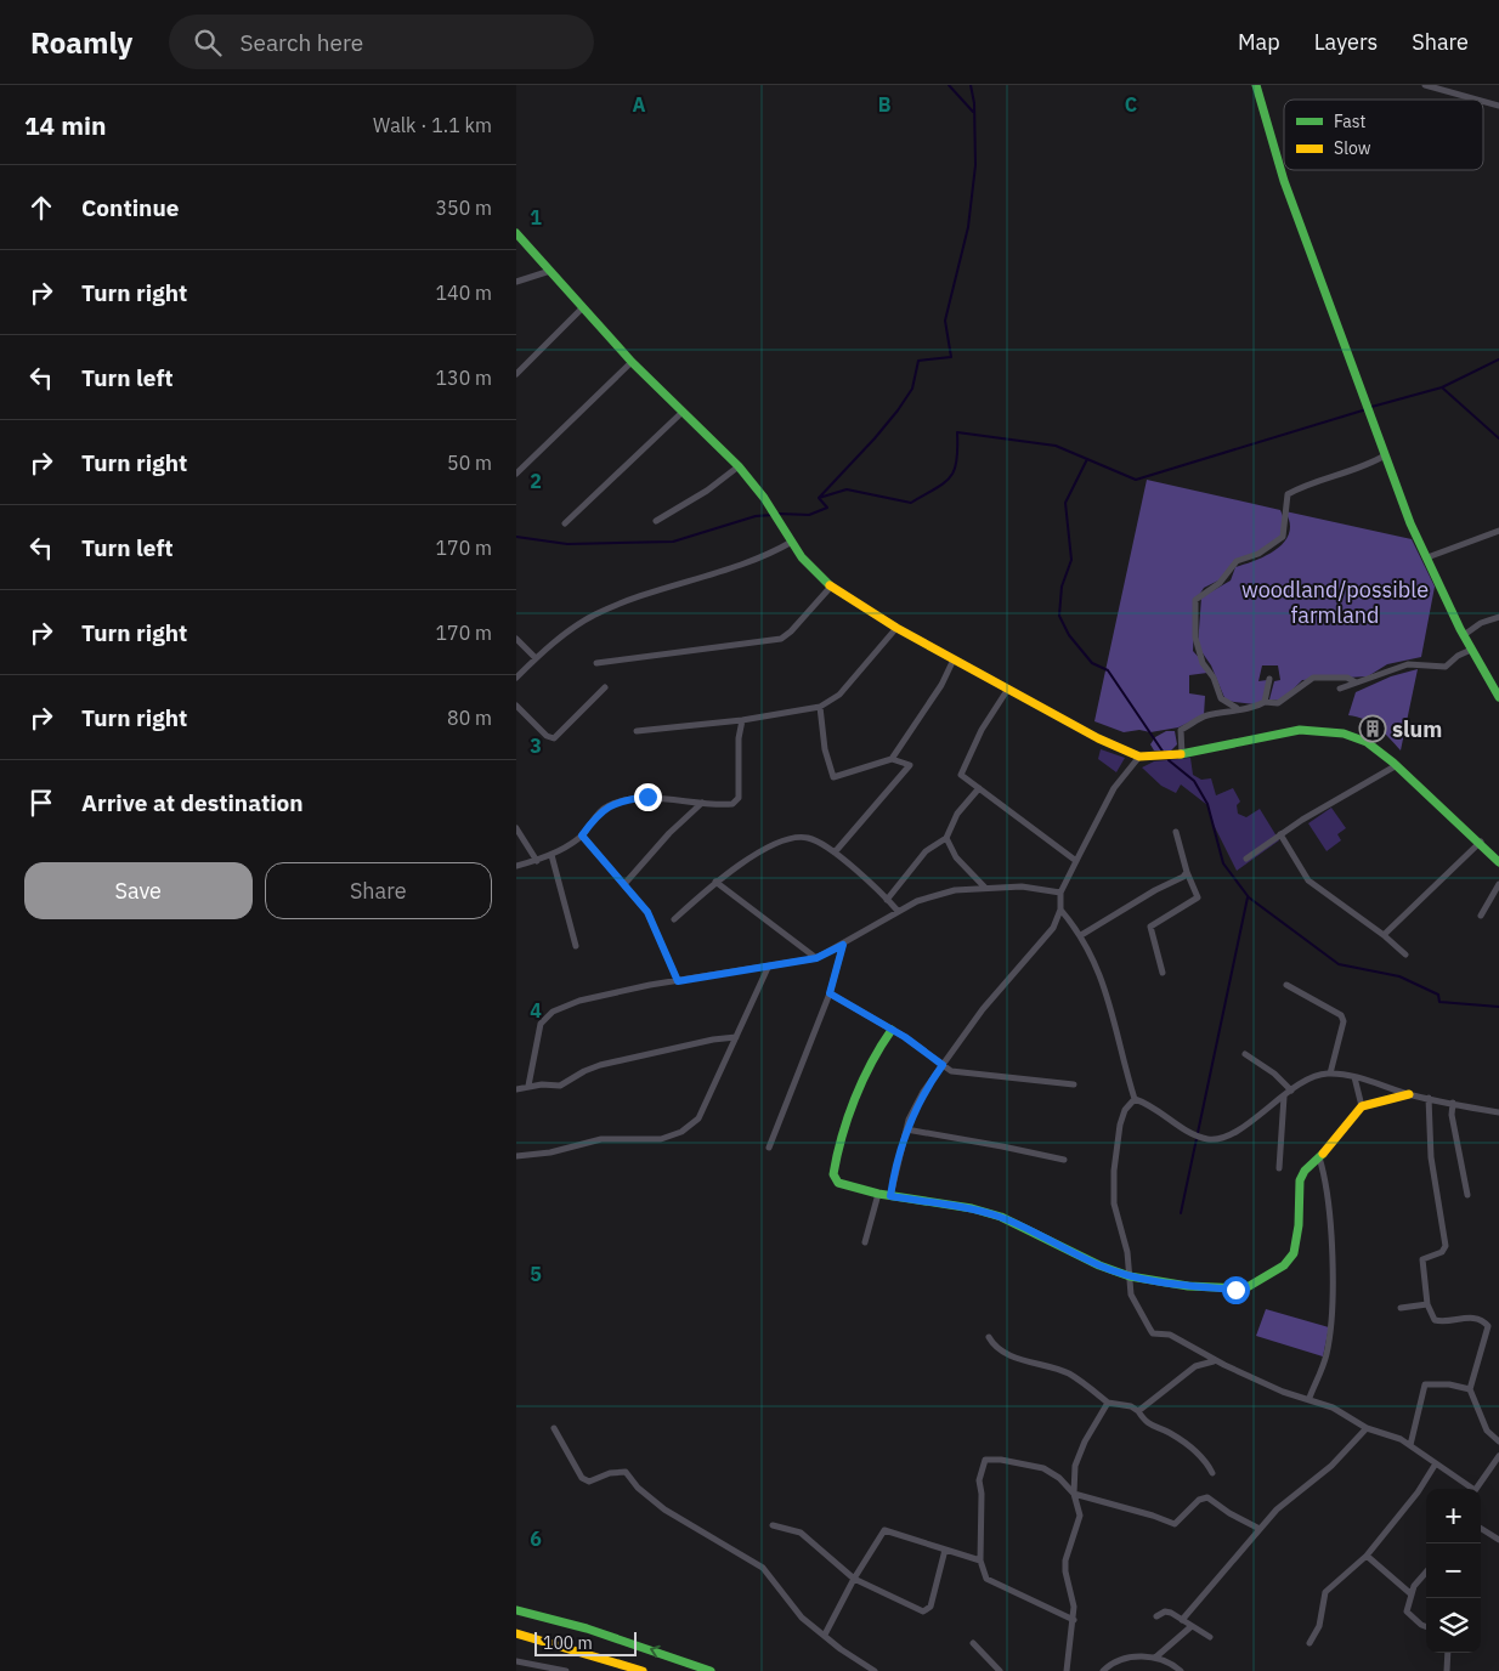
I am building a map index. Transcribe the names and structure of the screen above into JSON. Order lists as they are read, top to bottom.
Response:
{
  "parks": ["woodland/possible farmland"],
  "places": {
    "building": ["slum"]
  },
  "legend": ["Fast", "Slow"],
  "scale_bar": "100 m",
  "page": {
    "header": "Roamly",
    "search": "Search here",
    "nav": ["Map", "Layers", "Share"],
    "heading": ["14 min", "Walk · 1.1 km"],
    "list": [
      ["Continue", "350 m"],
      ["Turn right", "140 m"],
      ["Turn left", "130 m"],
      ["Turn right", "50 m"],
      ["Turn left", "170 m"],
      ["Turn right", "170 m"],
      ["Turn right", "80 m"],
      "Arrive at destination"
    ],
    "buttons": ["Save", "Share"],
    "map_buttons": ["+", "−"],
    "scale": "100 m"
  },
  "grid": {
    "columns": ["A", "B", "C"],
    "rows": [
      "1",
      "2",
      "3",
      "4",
      "5",
      "6"
    ]
  }
}
